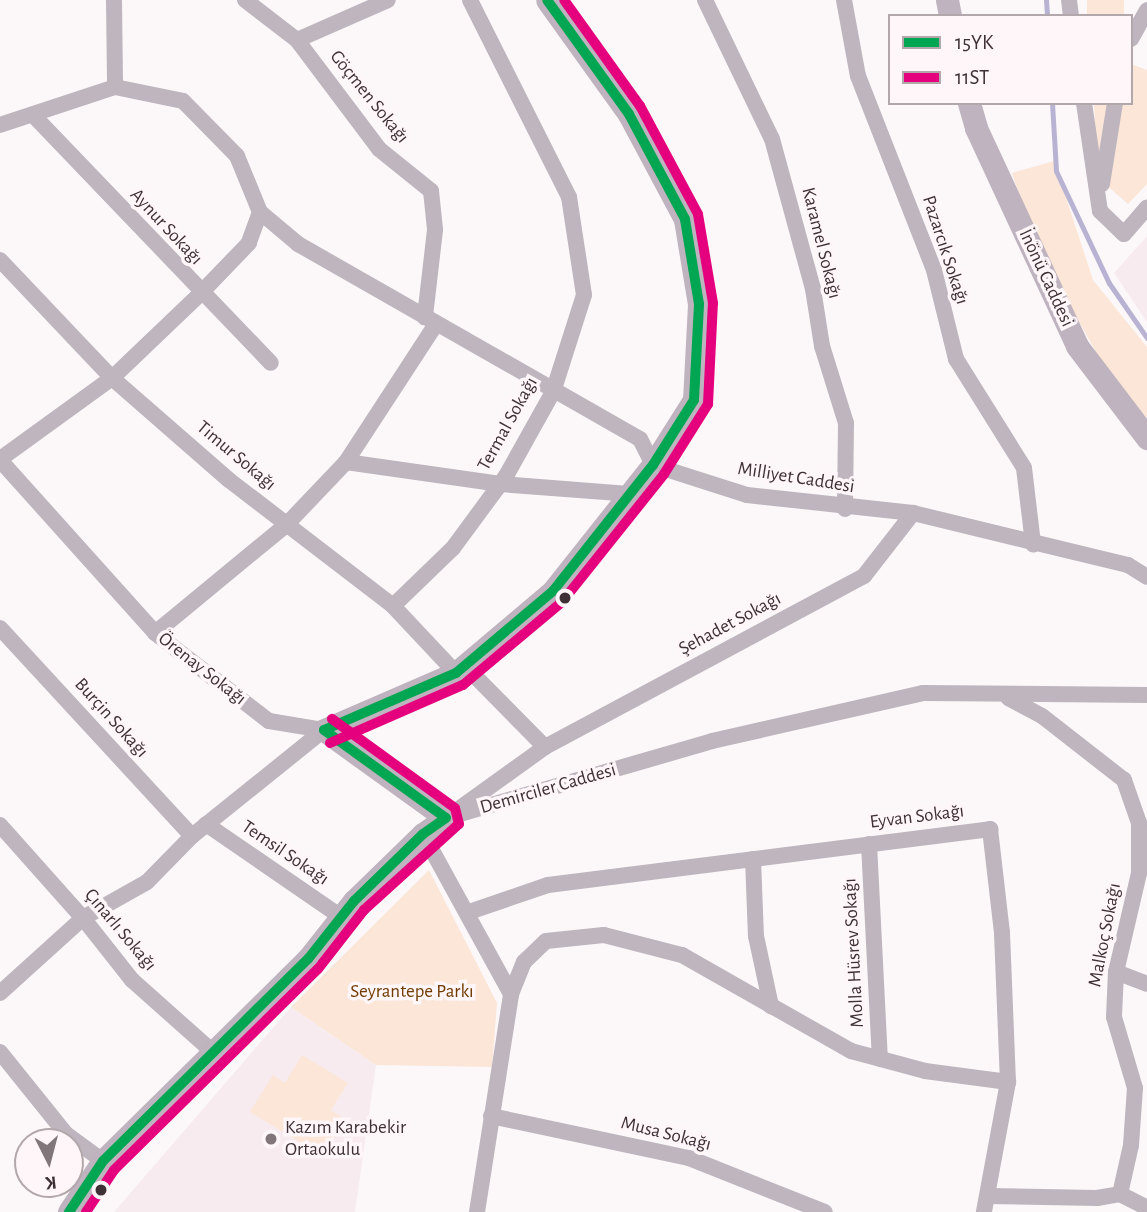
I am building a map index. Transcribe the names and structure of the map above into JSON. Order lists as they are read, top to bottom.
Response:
{
  "streets": {
    "street": [
      "Göçmen Sokağı",
      "Aynur Sokağı",
      "Karamel Sokağı",
      "Pazarcık Sokağı",
      "İnönü Caddesi",
      "Termal Sokağı",
      "Timur Sokağı",
      "Milliyet Caddesi",
      "Şehadet Sokağı",
      "Örenay Sokağı",
      "Burçin Sokağı",
      "Demirciler Caddesi",
      "Eyvan Sokağı",
      "Temsil Sokağı",
      "Çınarlı Sokağı",
      "Malkoç Sokağı",
      "Molla Hüsrev Sokağı",
      "Musa Sokağı"
    ]
  },
  "crossings": [
    ["Göçmen Sokağı", "Timur Sokağı"],
    ["Göçmen Sokağı", "Örenay Sokağı"],
    ["Karamel Sokağı", "Milliyet Caddesi"],
    ["Pazarcık Sokağı", "Milliyet Caddesi"],
    ["Termal Sokağı", "Timur Sokağı"],
    ["Milliyet Caddesi", "Şehadet Sokağı"],
    ["Şehadet Sokağı", "Örenay Sokağı"],
    ["Şehadet Sokağı", "Demirciler Caddesi"],
    ["Örenay Sokağı", "Demirciler Caddesi"],
    ["Demirciler Caddesi", "Temsil Sokağı"],
    ["Demirciler Caddesi", "Çınarlı Sokağı"],
    ["Demirciler Caddesi", "Malkoç Sokağı"],
    ["Eyvan Sokağı", "Molla Hüsrev Sokağı"]
  ],
  "parks": ["Seyrantepe Parkı"],
  "places": ["Kazım Karabekir Ortaokulu"],
  "lines": ["transit line 15YK", "transit line 11ST"],
  "legend": ["15YK", "11ST"],
  "north": "bottom"
}
